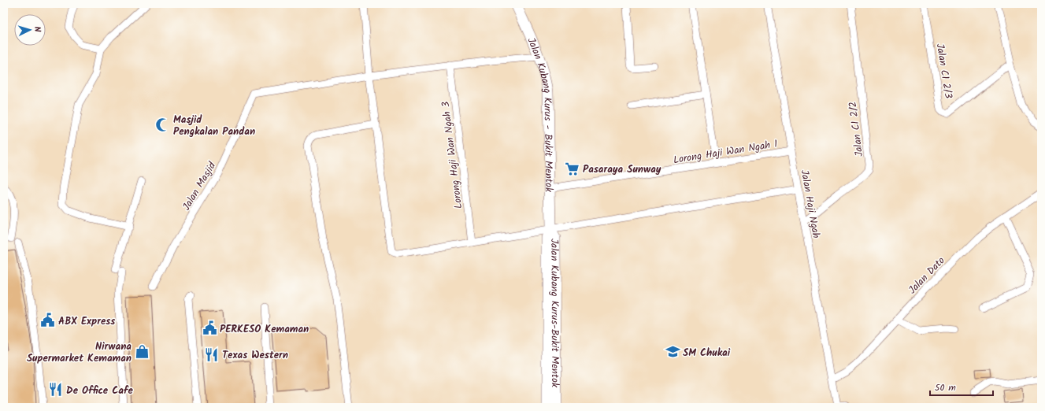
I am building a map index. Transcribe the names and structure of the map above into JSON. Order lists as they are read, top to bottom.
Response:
{
  "streets": {
    "main road": ["Jalan Kubang Kurus - Bukit Mentok", "Jalan Kubang Kurus-Bukit Mentok"],
    "street": [
      "Jalan C1 2/3",
      "Jalan C1 2/2",
      "Lorong Haji Wan Ngah 1",
      "Lorong Haji Wan Ngah 3",
      "Jalan Masjid",
      "Jalan Haji Ngah",
      "Jalan Dato"
    ]
  },
  "crossings": [
    ["Jalan Kubang Kurus - Bukit Mentok", "Lorong Haji Wan Ngah 1"],
    ["Jalan Kubang Kurus - Bukit Mentok", "Jalan Kubang Kurus-Bukit Mentok"],
    ["Jalan C1 2/2", "Jalan Haji Ngah"],
    ["Lorong Haji Wan Ngah 1", "Jalan Haji Ngah"],
    ["Jalan Haji Ngah", "Jalan Dato"]
  ],
  "places": {
    "mosque": ["Masjid Pengkalan Pandan"],
    "supermarket": ["Pasaraya Sunway"],
    "public building": ["ABX Express", "PERKESO Kemaman"],
    "shop": ["Nirwana Supermarket Kemaman"],
    "school or university": ["SM Chukai"],
    "restaurant": ["Texas Western", "De Office Cafe"]
  },
  "scale_bar": "50 m",
  "north": "right"
}
